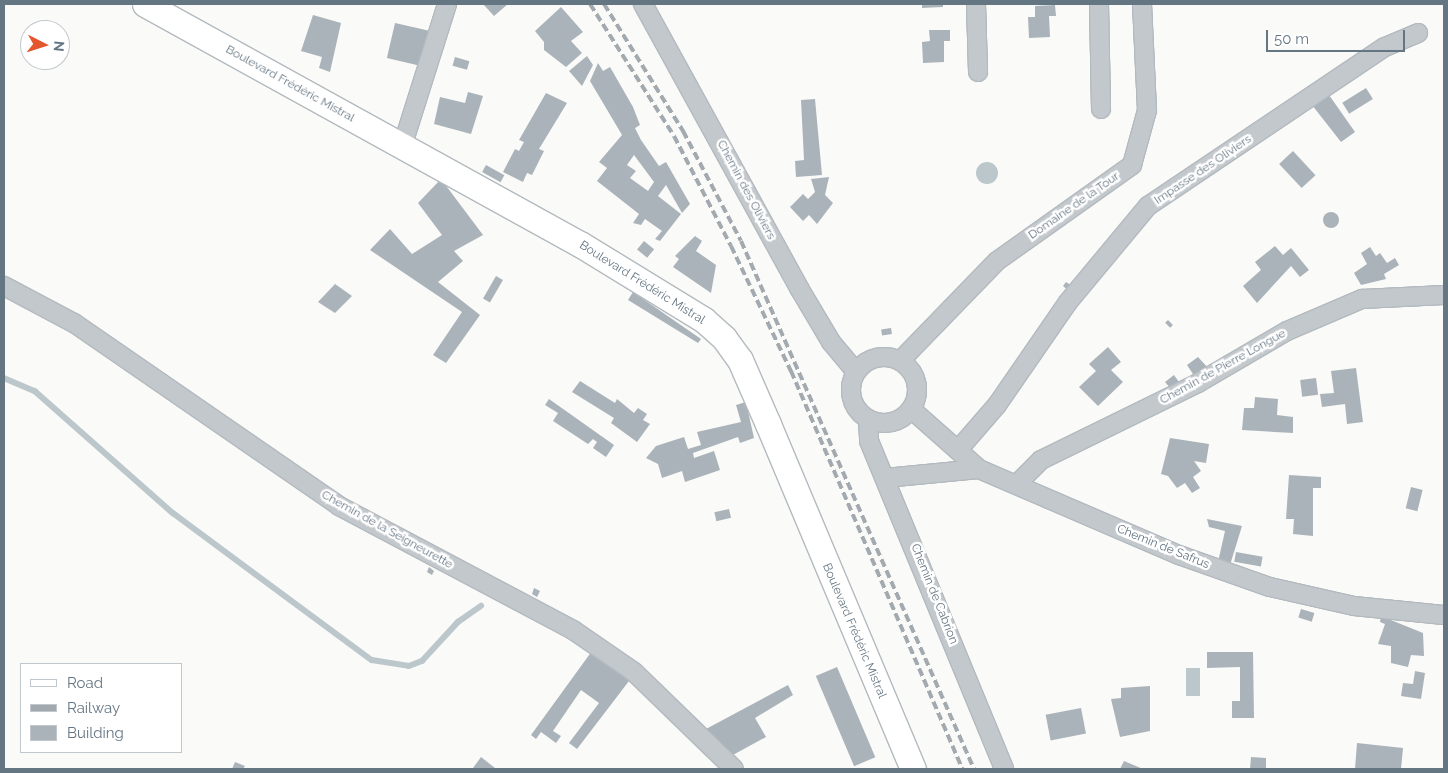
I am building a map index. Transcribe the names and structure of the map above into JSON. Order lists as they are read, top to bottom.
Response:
{
  "streets": {
    "main road": ["Boulevard Frédéric Mistral"],
    "street": [
      "Impasse des Oliviers",
      "Chemin des Oliviers",
      "Domaine de la Tour",
      "Chemin de Pierre Longue",
      "Chemin de la Seigneurette",
      "Chemin de Safrus",
      "Chemin de Cabrion"
    ]
  },
  "crossings": [
    ["Impasse des Oliviers", "Chemin de Safrus"],
    ["Chemin des Oliviers", "Domaine de la Tour"],
    ["Chemin des Oliviers", "Chemin de Safrus"],
    ["Chemin des Oliviers", "Chemin de Cabrion"],
    ["Domaine de la Tour", "Chemin de Safrus"],
    ["Domaine de la Tour", "Chemin de Cabrion"],
    ["Chemin de Pierre Longue", "Chemin de Safrus"],
    ["Chemin de Safrus", "Chemin de Cabrion"]
  ],
  "legend": ["Road", "Railway", "Building"],
  "scale_bar": "50 m",
  "north": "right"
}
